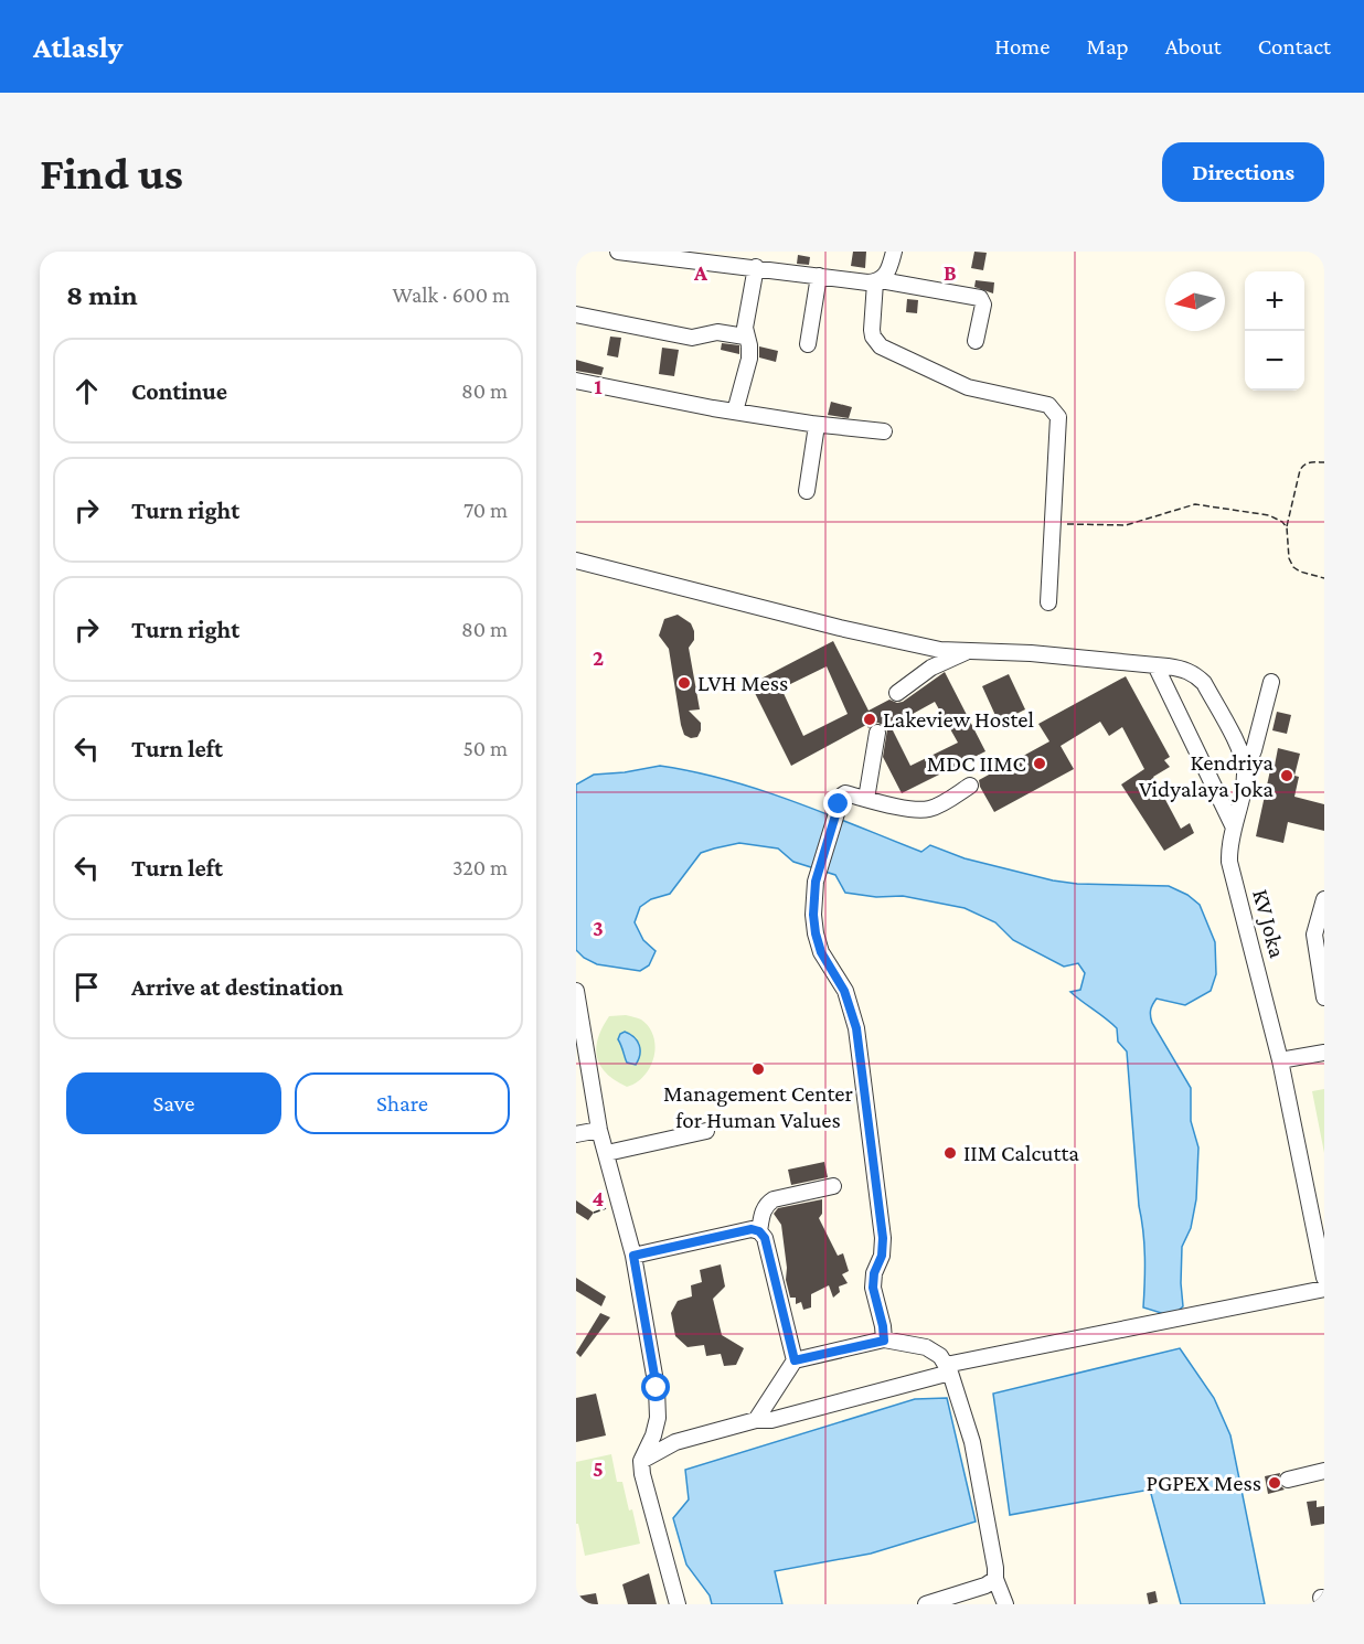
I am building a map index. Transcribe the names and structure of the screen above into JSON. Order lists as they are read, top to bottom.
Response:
{
  "streets": {
    "street": ["KV Joka"]
  },
  "places": [
    "LVH Mess",
    "Lakeview Hostel",
    "MDC IIMC",
    "Kendriya Vidyalaya Joka",
    "Management Center for Human Values",
    "IIM Calcutta",
    "PGPEX Mess"
  ],
  "north": "left",
  "page": {
    "header": "Atlasly",
    "nav": [
      "Home",
      "Map",
      "About",
      "Contact"
    ],
    "buttons": [
      "Directions",
      ["Save", "Share"]
    ],
    "title": "Find us",
    "heading": ["8 min", "Walk · 600 m"],
    "map_buttons": ["+", "−"],
    "list": [
      ["Continue", "80 m"],
      ["Turn right", "70 m"],
      ["Turn right", "80 m"],
      ["Turn left", "50 m"],
      ["Turn left", "320 m"],
      "Arrive at destination"
    ]
  },
  "grid": {
    "columns": ["A", "B"],
    "rows": [
      "1",
      "2",
      "3",
      "4",
      "5"
    ]
  }
}
